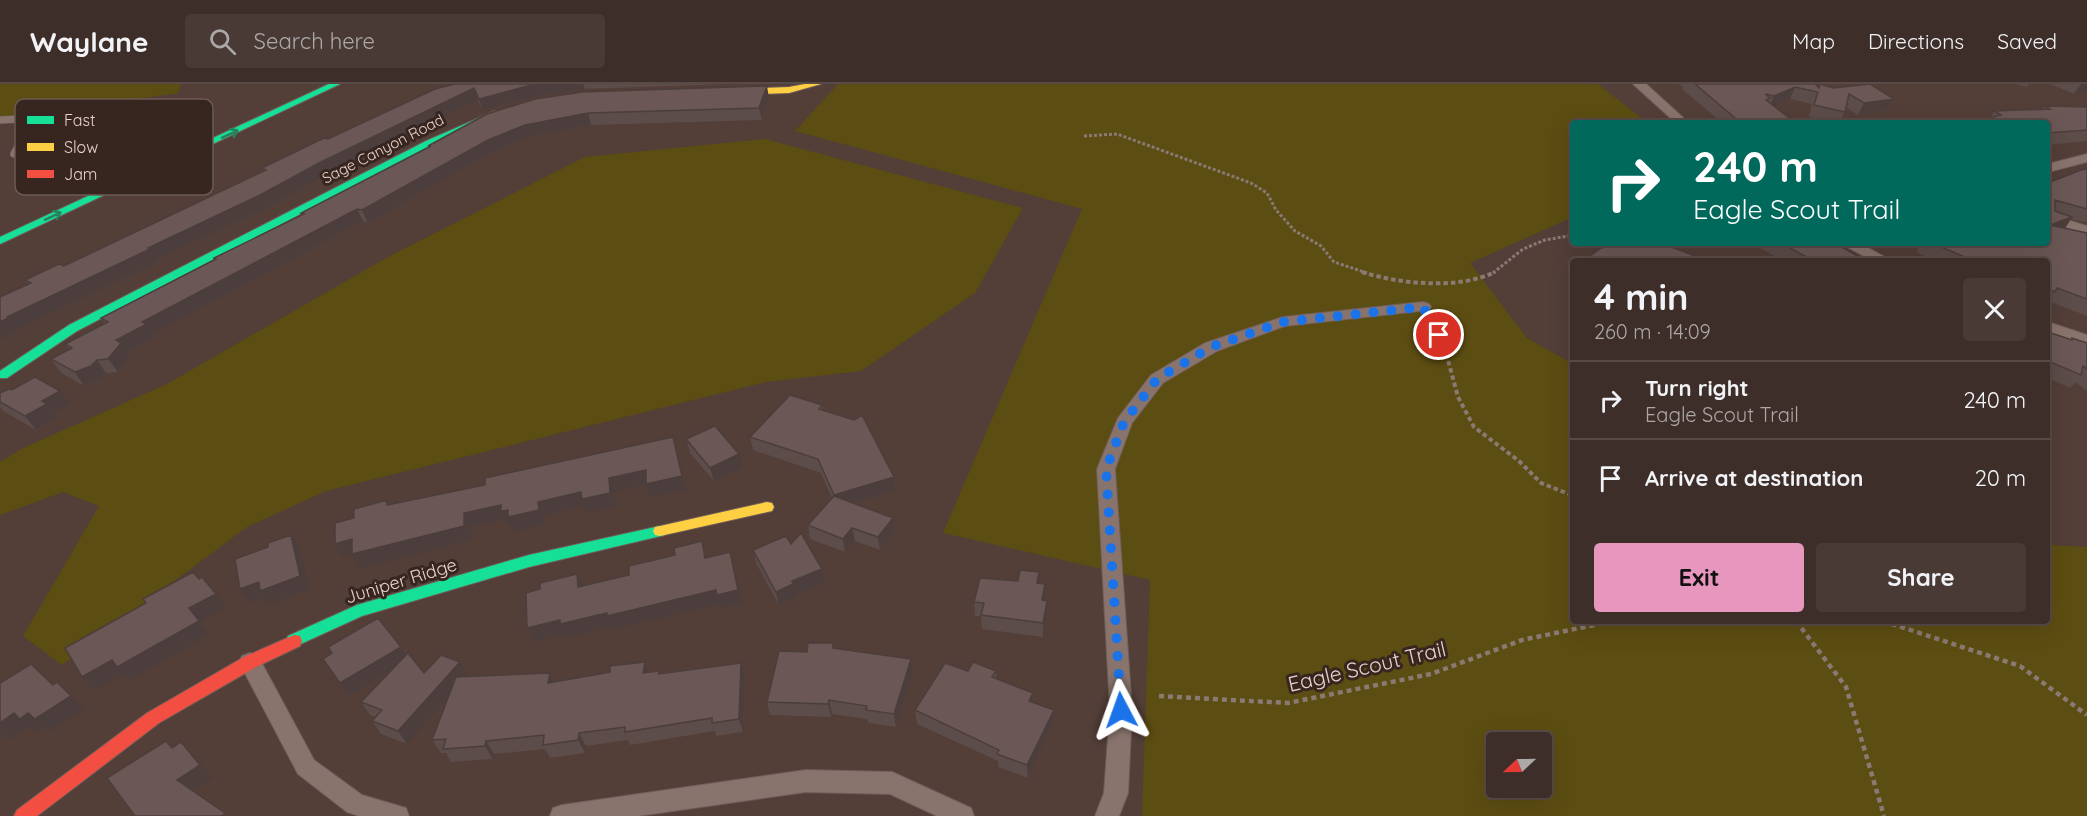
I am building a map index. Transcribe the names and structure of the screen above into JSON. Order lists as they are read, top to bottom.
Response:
{
  "streets": {
    "main road": ["Sage Canyon Road", "Juniper Ridge"],
    "path": ["Eagle Scout Trail"]
  },
  "legend": ["Fast", "Slow", "Jam"],
  "north": "left",
  "page": {
    "header": "Waylane",
    "search": "Search here",
    "nav": ["Map", "Directions", "Saved"],
    "turn": ["240 m", "Eagle Scout Trail"],
    "heading": ["4 min", "260 m · 14:09"],
    "list": [
      {
        "name": "Turn right",
        "note": "Eagle Scout Trail",
        "value": "240 m"
      },
      {
        "name": "Arrive at destination",
        "value": "20 m"
      }
    ],
    "buttons": ["Exit", "Share"]
  }
}
